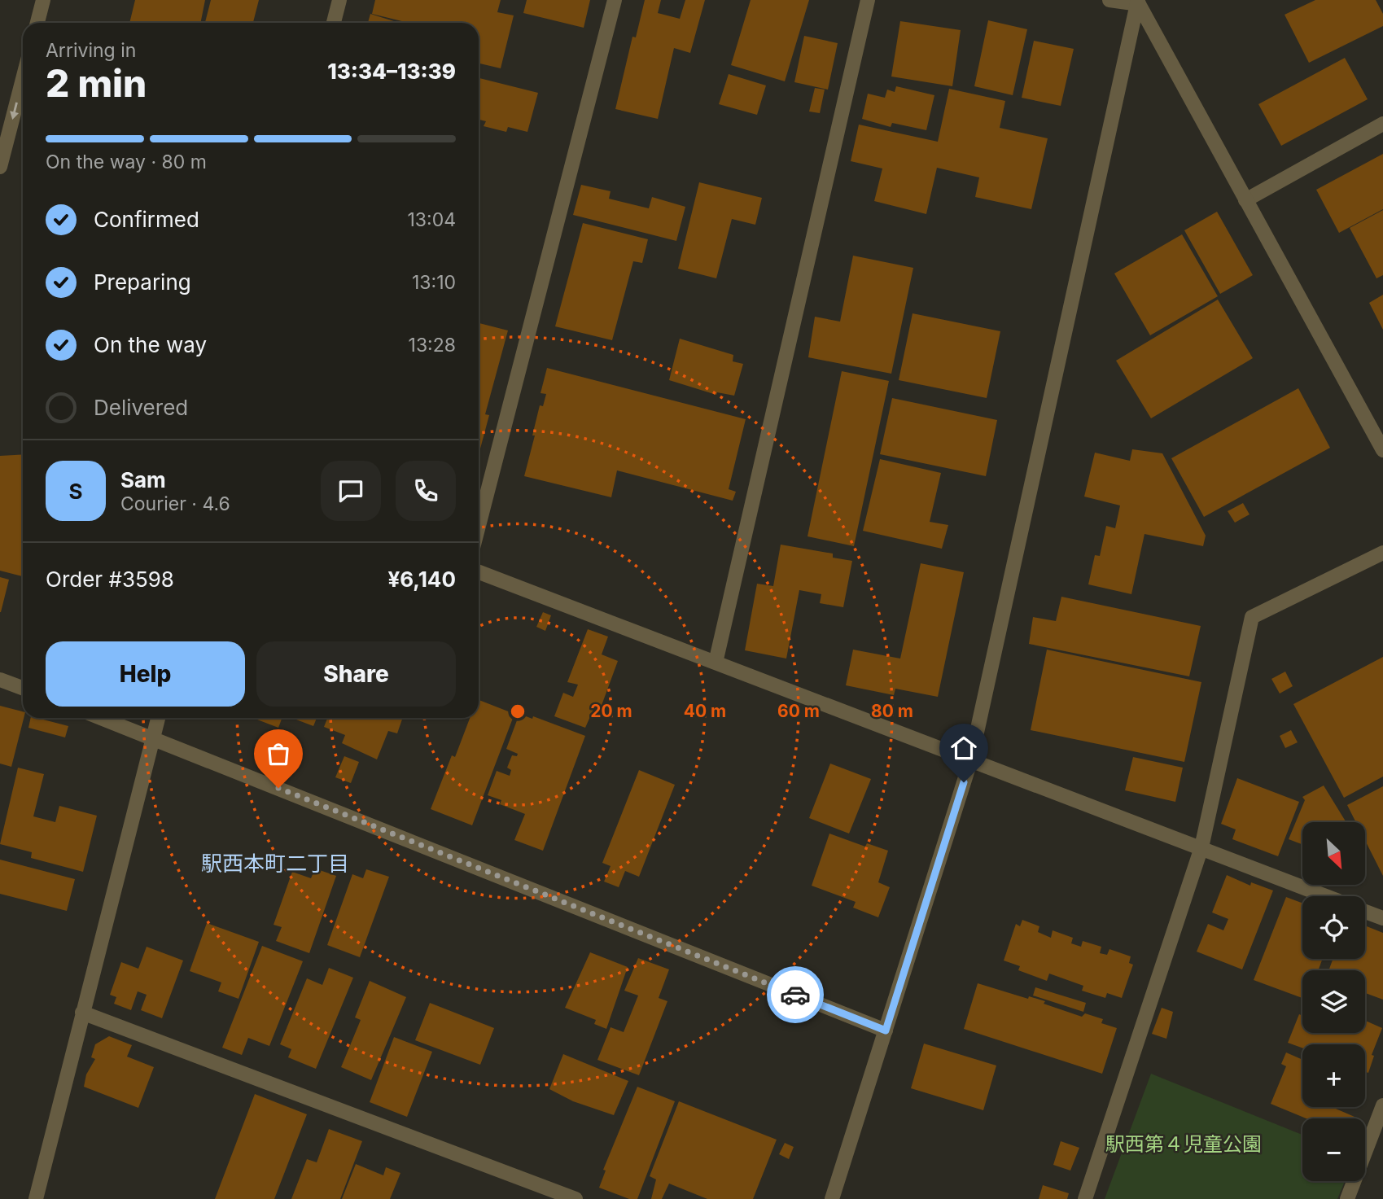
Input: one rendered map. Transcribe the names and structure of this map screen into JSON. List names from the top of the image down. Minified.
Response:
{"districts":["駅西本町二丁目"],"parks":["駅西第４児童公園"],"north":"bottom right","page":{"heading":["2 min","Arriving in","13:34–13:39"],"panel":["Sam","Courier · 4.6","Order #3598","¥6,140"],"bar":"On the way · 80 m","list":[["Confirmed","13:04"],["Preparing","13:10"],["On the way","13:28"],"Delivered"],"round":"S","buttons":["Help","Share"],"map_buttons":["+","−"]},"rings":["20 m","40 m","60 m","80 m"]}
